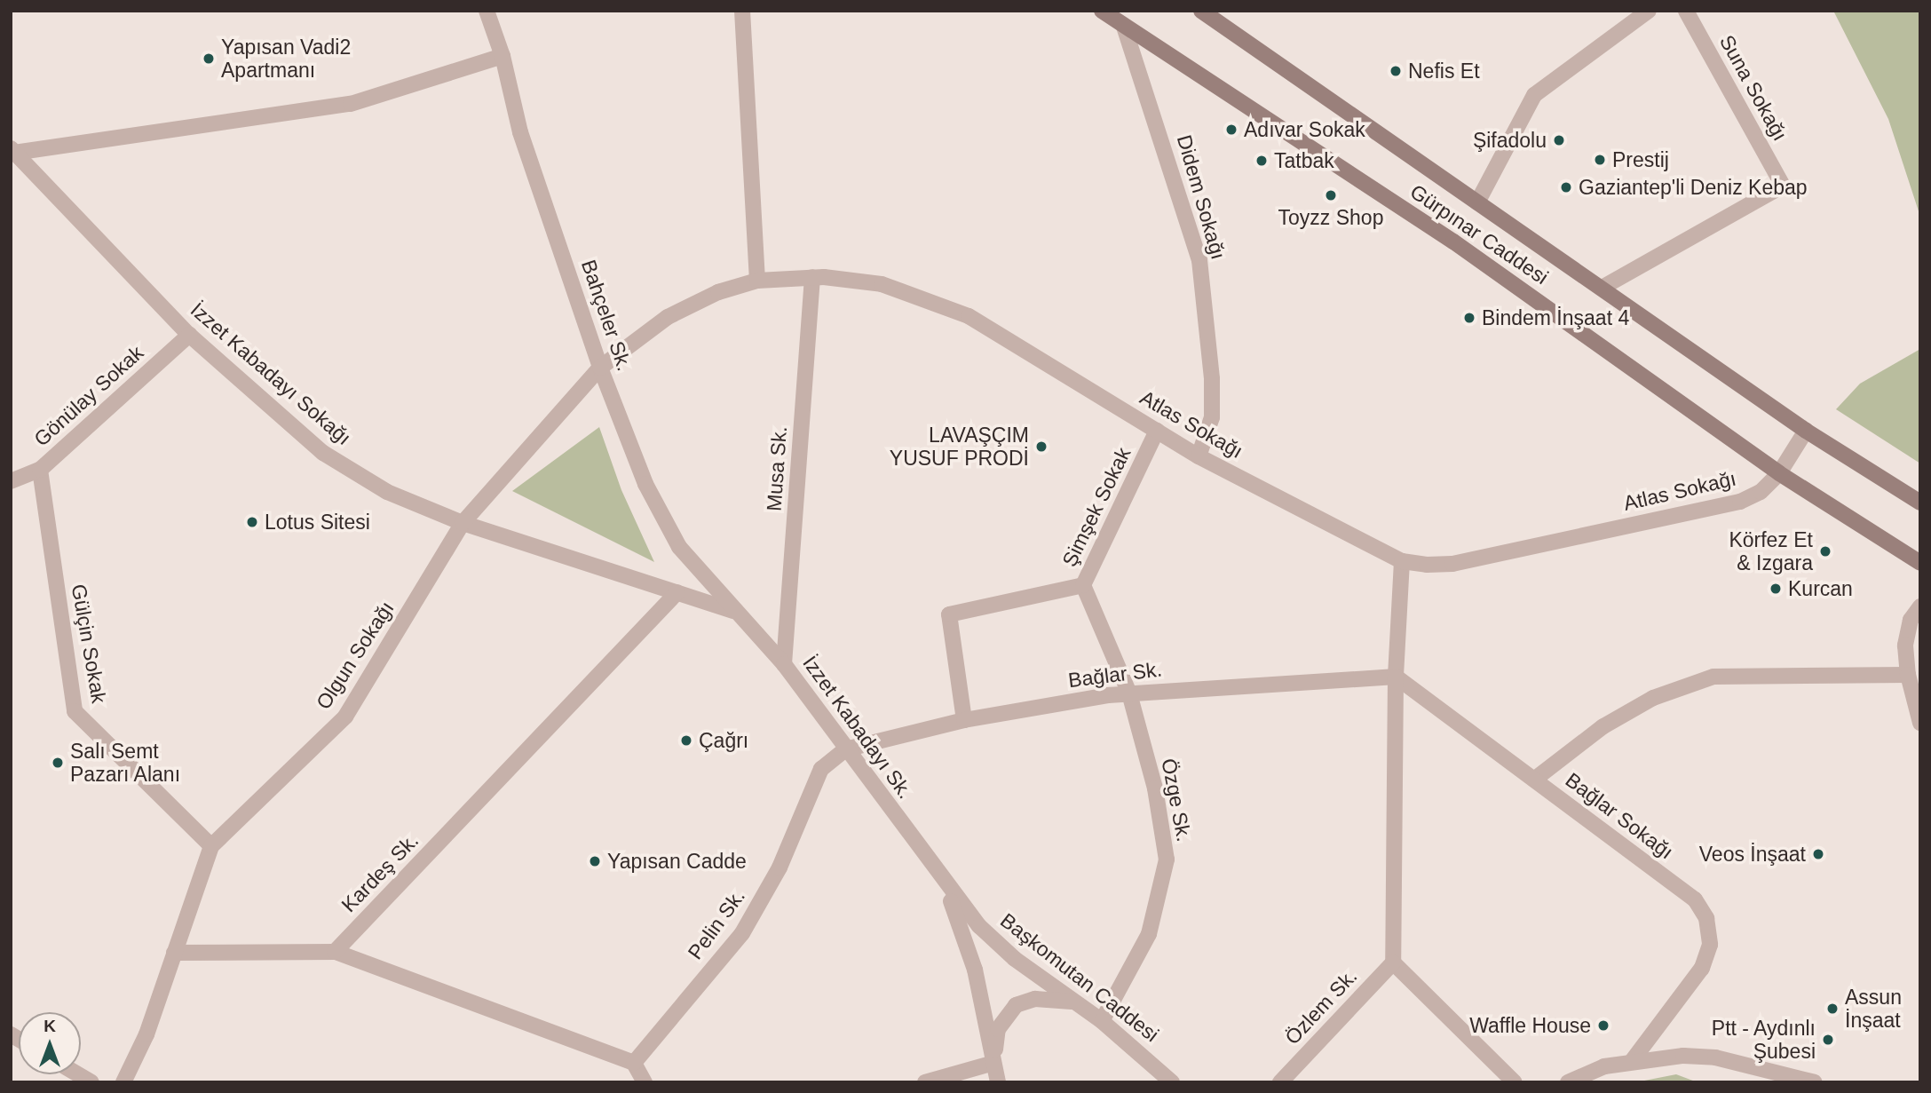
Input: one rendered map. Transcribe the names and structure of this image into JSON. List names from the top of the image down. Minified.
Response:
{"streets":{"main road":["Gürpınar Caddesi"],"street":["Suna Sokağı","Didem Sokağı","Bahçeler Sk.","İzzet Kabadayı Sokağı","Gönülay Sokak","Atlas Sokağı","Musa Sk.","Şimşek Sokak","Gülçin Sokak","Olgun Sokağı","Bağlar Sk.","İzzet Kabadayı Sk.","Özge Sk.","Bağlar Sokağı","Kardeş Sk.","Pelin Sk.","Başkomutan Caddesi","Özlem Sk."]},"crossings":[["Suna Sokağı","Gürpınar Caddesi"],["Didem Sokağı","Gürpınar Caddesi"],["Didem Sokağı","Atlas Sokağı"],["Gürpınar Caddesi","Atlas Sokağı"],["Bahçeler Sk.","İzzet Kabadayı Sokağı"],["Bahçeler Sk.","Atlas Sokağı"],["Bahçeler Sk.","Olgun Sokağı"],["Bahçeler Sk.","İzzet Kabadayı Sk."],["İzzet Kabadayı Sokağı","Gönülay Sokak"],["İzzet Kabadayı Sokağı","Olgun Sokağı"],["İzzet Kabadayı Sokağı","İzzet Kabadayı Sk."],["İzzet Kabadayı Sokağı","Kardeş Sk."],["Gönülay Sokak","Gülçin Sokak"],["Atlas Sokağı","Musa Sk."],["Atlas Sokağı","Şimşek Sokak"],["Atlas Sokağı","Olgun Sokağı"],["Musa Sk.","İzzet Kabadayı Sk."],["Şimşek Sokak","Bağlar Sk."],["Şimşek Sokak","Özge Sk."],["Gülçin Sokak","Olgun Sokağı"],["Bağlar Sk.","İzzet Kabadayı Sk."],["Bağlar Sk.","Özge Sk."],["Bağlar Sk.","Bağlar Sokağı"],["Bağlar Sk.","Pelin Sk."],["İzzet Kabadayı Sk.","Pelin Sk."],["İzzet Kabadayı Sk.","Başkomutan Caddesi"],["Özge Sk.","Başkomutan Caddesi"]],"places":["Yapısan Vadi2 Apartmanı","Nefis Et","Adıvar Sokak","Şifadolu","Prestij","Tatbak","Gaziantep'li Deniz Kebap","Toyzz Shop","Bindem İnşaat 4","LAVAŞÇIM YUSUF PRODİ","Lotus Sitesi","Körfez Et & Izgara","Kurcan","Çağrı","Salı Semt Pazarı Alanı","Veos İnşaat","Yapısan Cadde","Assun İnşaat","Waffle House","Ptt - Aydınlı Şubesi"],"north":"top"}
